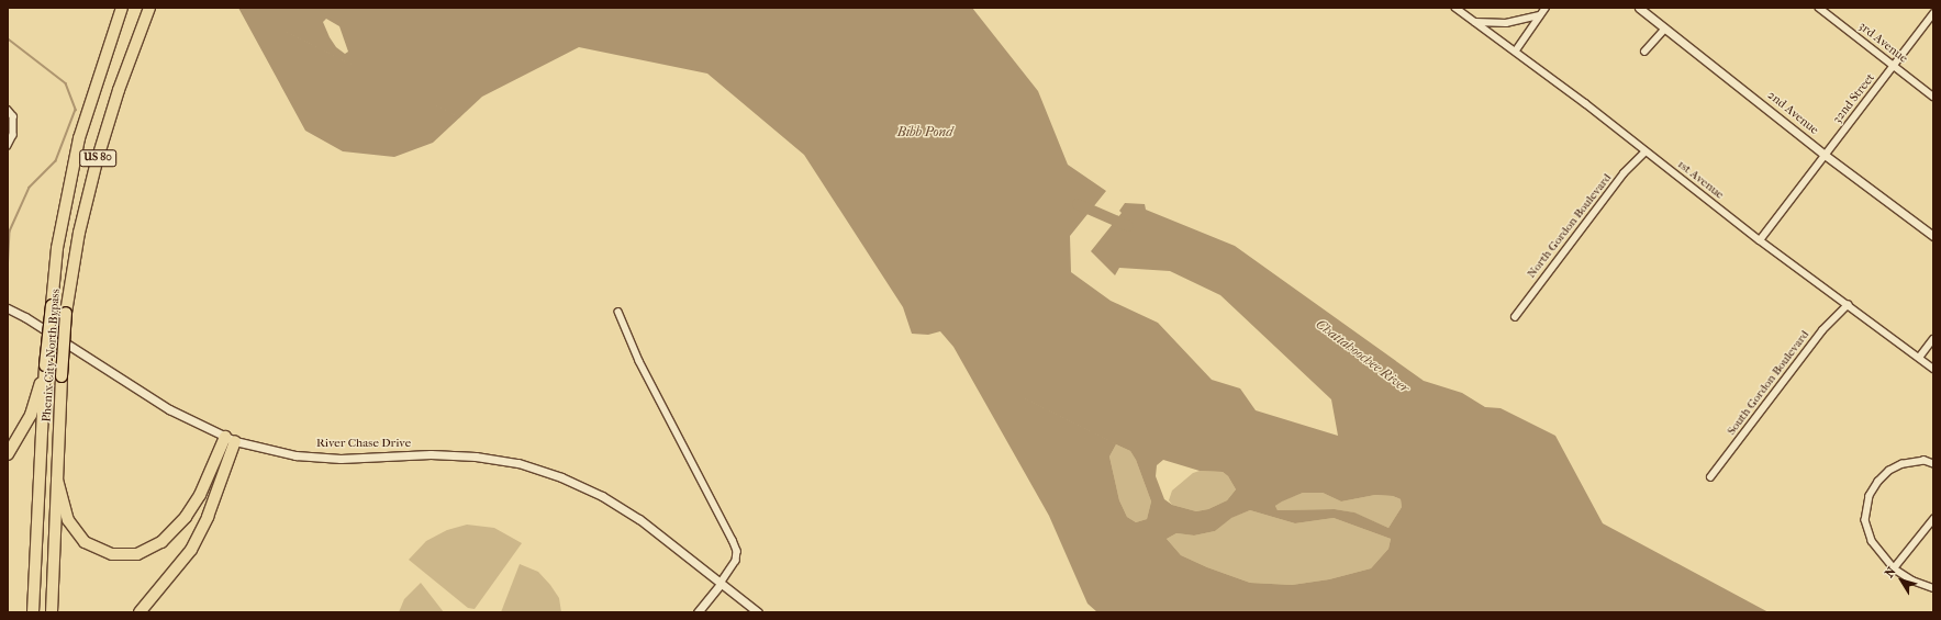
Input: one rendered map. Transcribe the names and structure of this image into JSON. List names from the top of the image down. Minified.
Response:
{"streets":{"highway":["US 80","Phenix City North Bypass"],"street":["3rd Avenue","32nd Street","2nd Avenue","1st Avenue","North Gordon Boulevard","South Gordon Boulevard","River Chase Drive"]},"crossings":[["3rd Avenue","32nd Street"],["32nd Street","2nd Avenue"],["32nd Street","1st Avenue"],["1st Avenue","North Gordon Boulevard"],["1st Avenue","South Gordon Boulevard"]],"water":["Bibb Pond","Chattahoochee River"],"north":"top left"}
